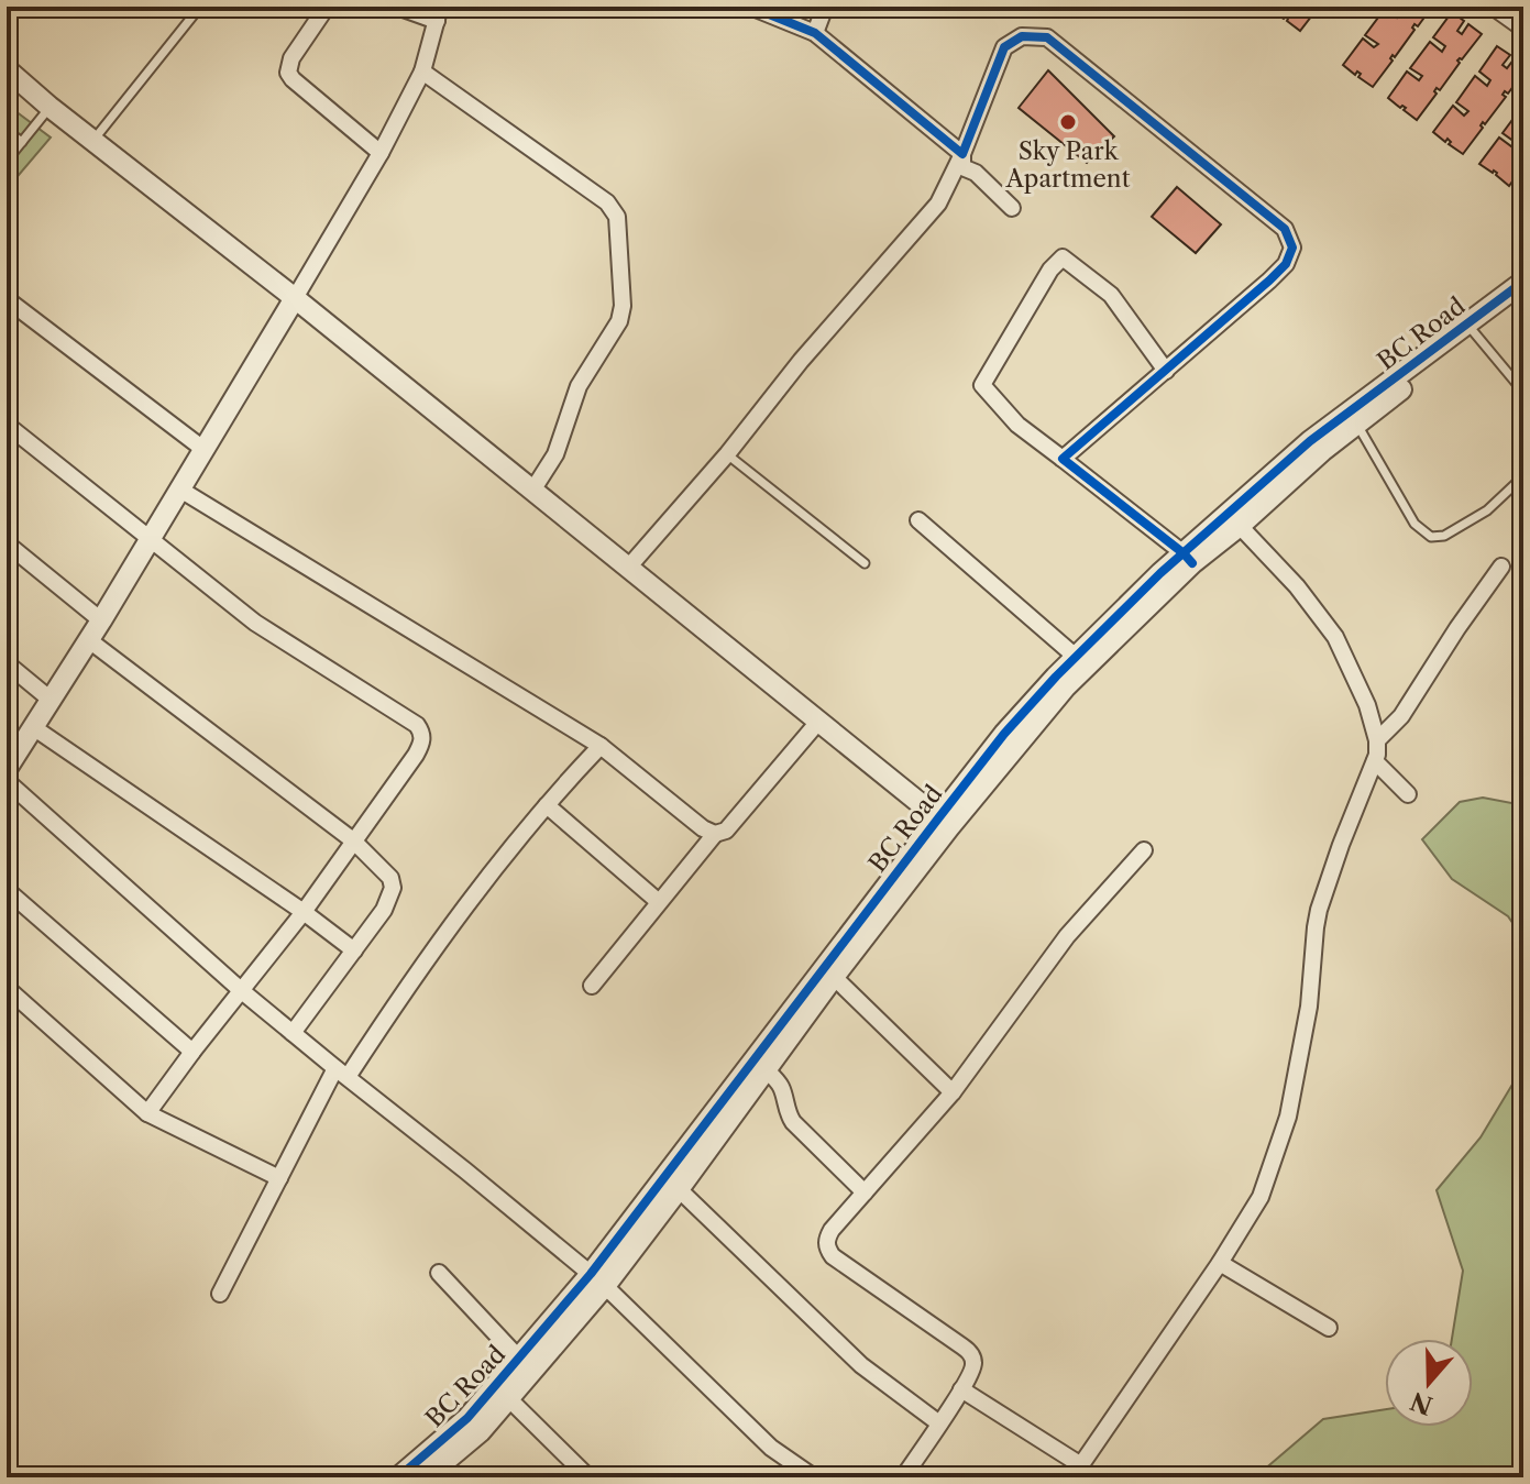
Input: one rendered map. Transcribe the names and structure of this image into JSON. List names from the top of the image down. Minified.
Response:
{"streets":{"street":["BC Road"]},"places":["Sky Park Apartment"],"north":"bottom"}
